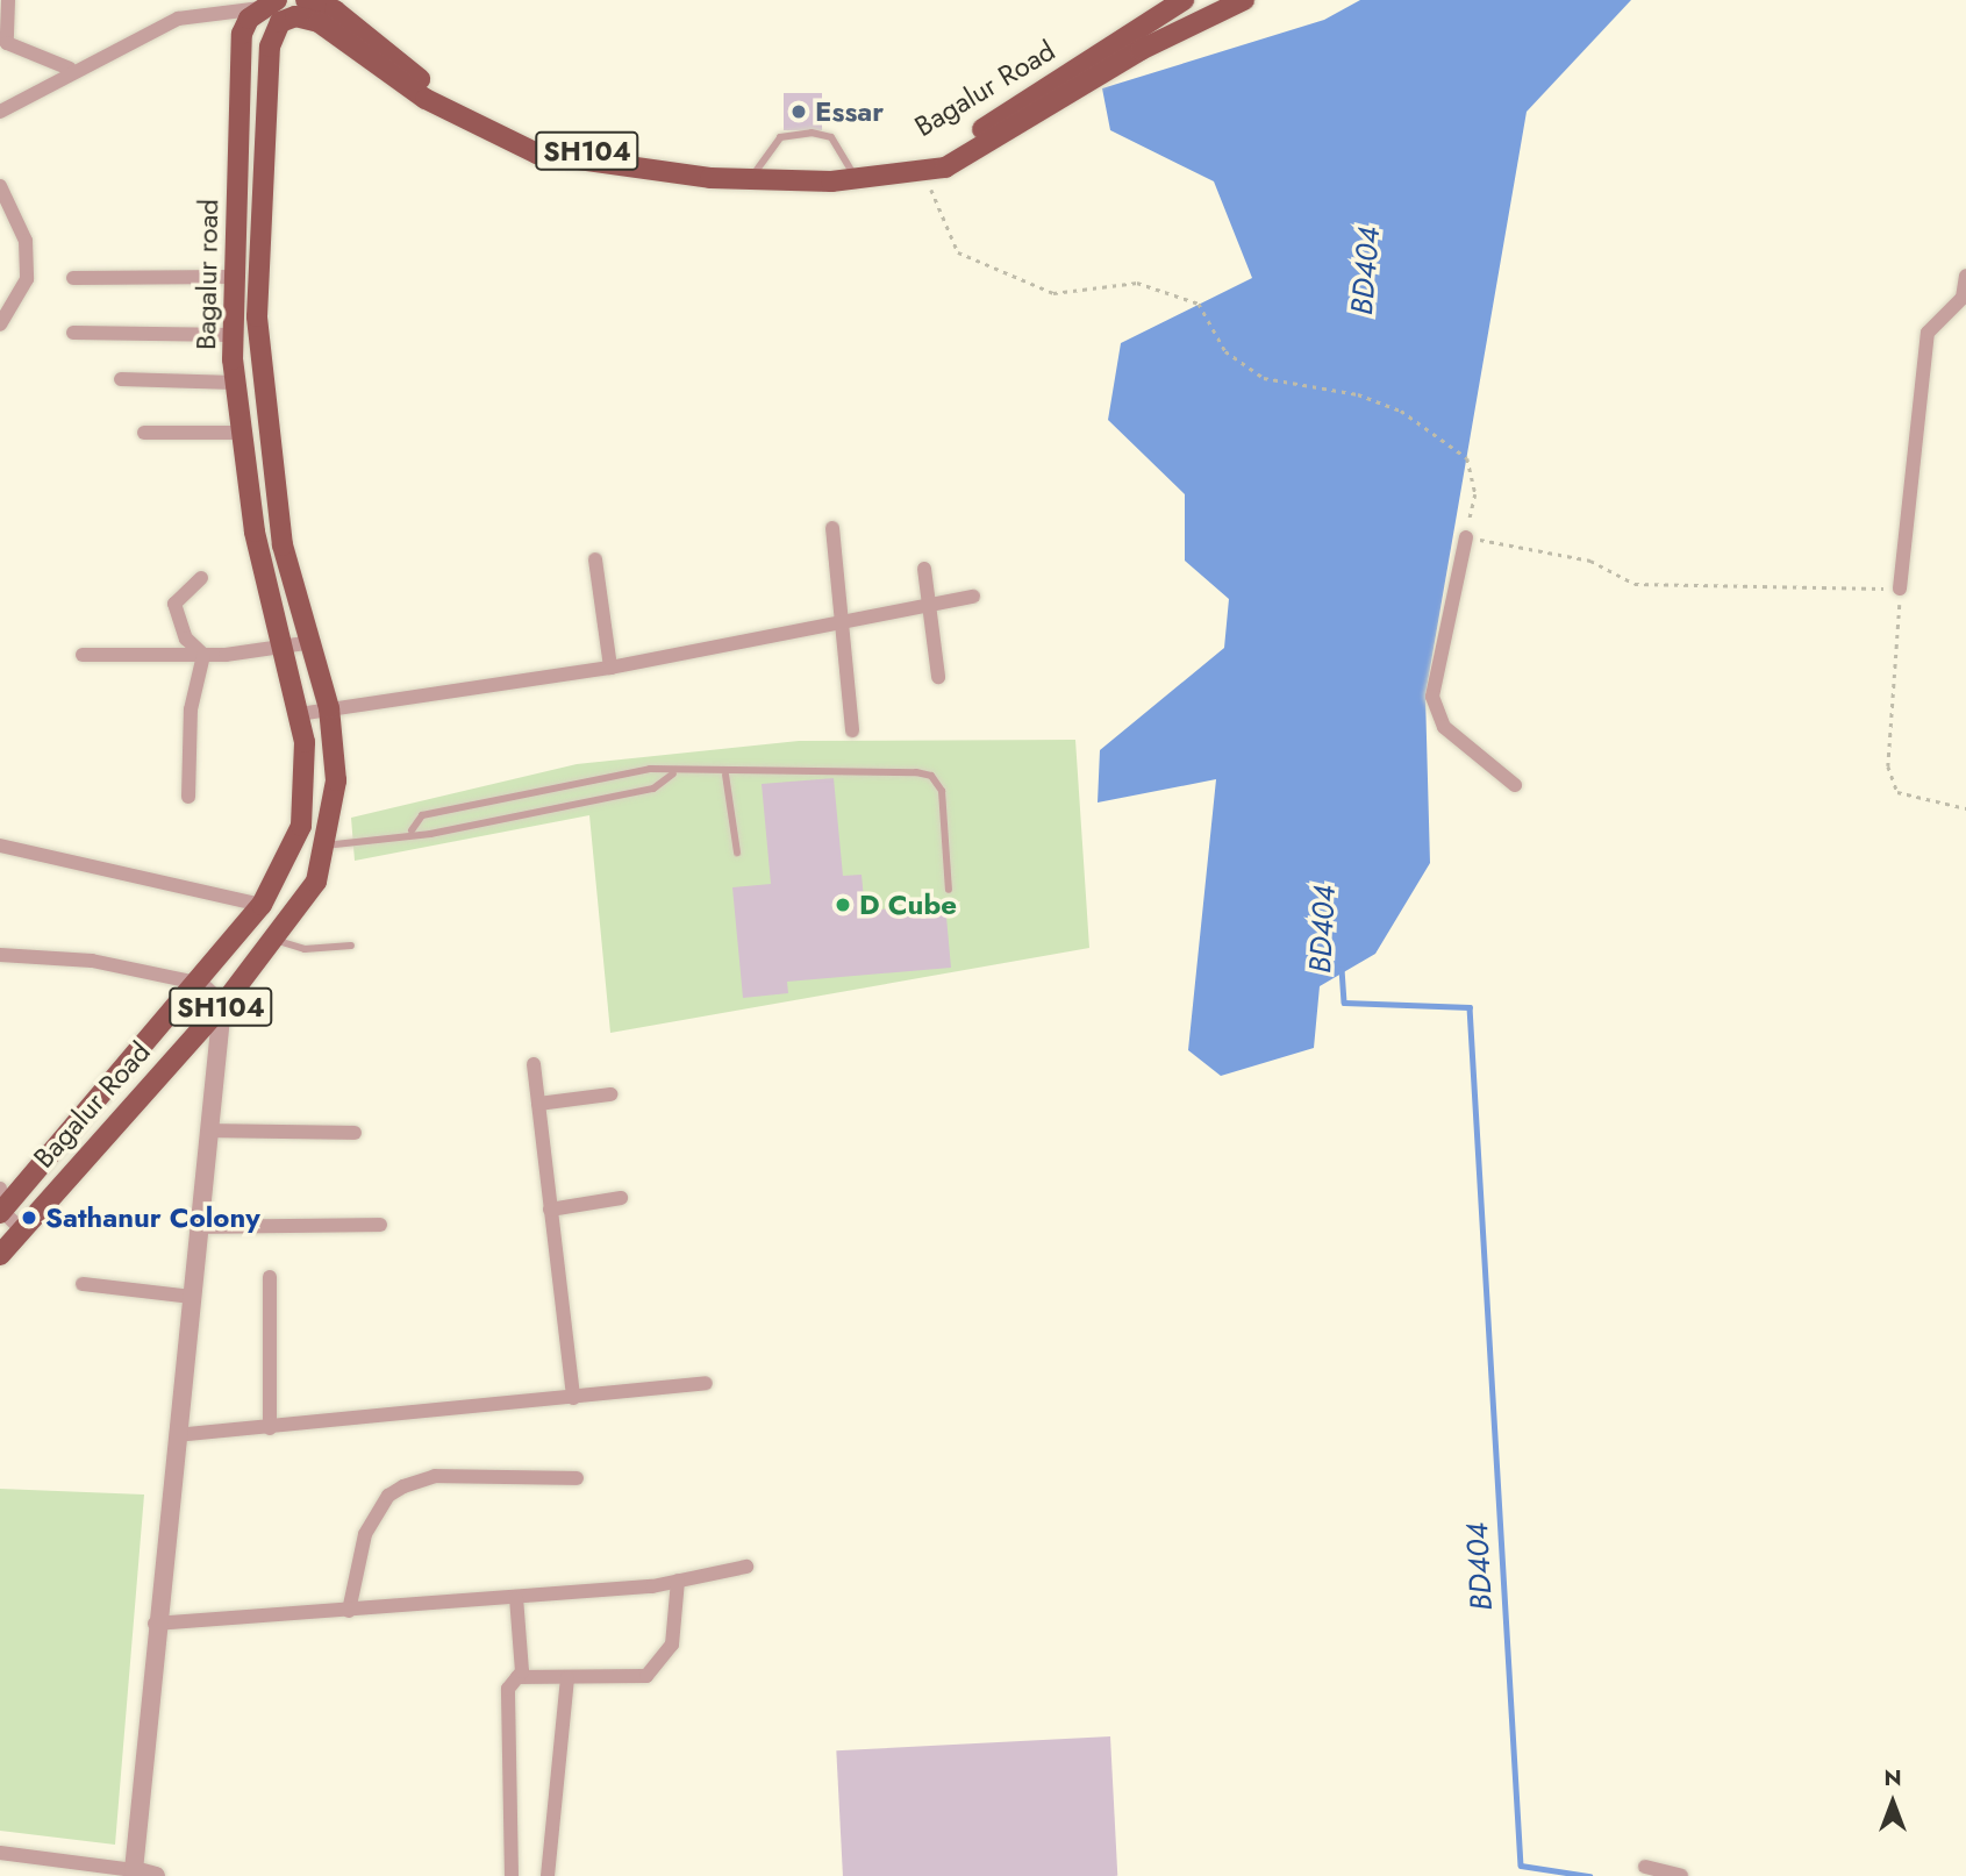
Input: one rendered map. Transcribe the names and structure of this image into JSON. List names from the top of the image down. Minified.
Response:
{"streets":{"main road":["Bagalur Road","SH104","Bagalur road"]},"crossings":[["Bagalur Road","Bagalur road"]],"water":["BD404"],"places":["Essar","D Cube","Sathanur Colony"],"north":"top"}
